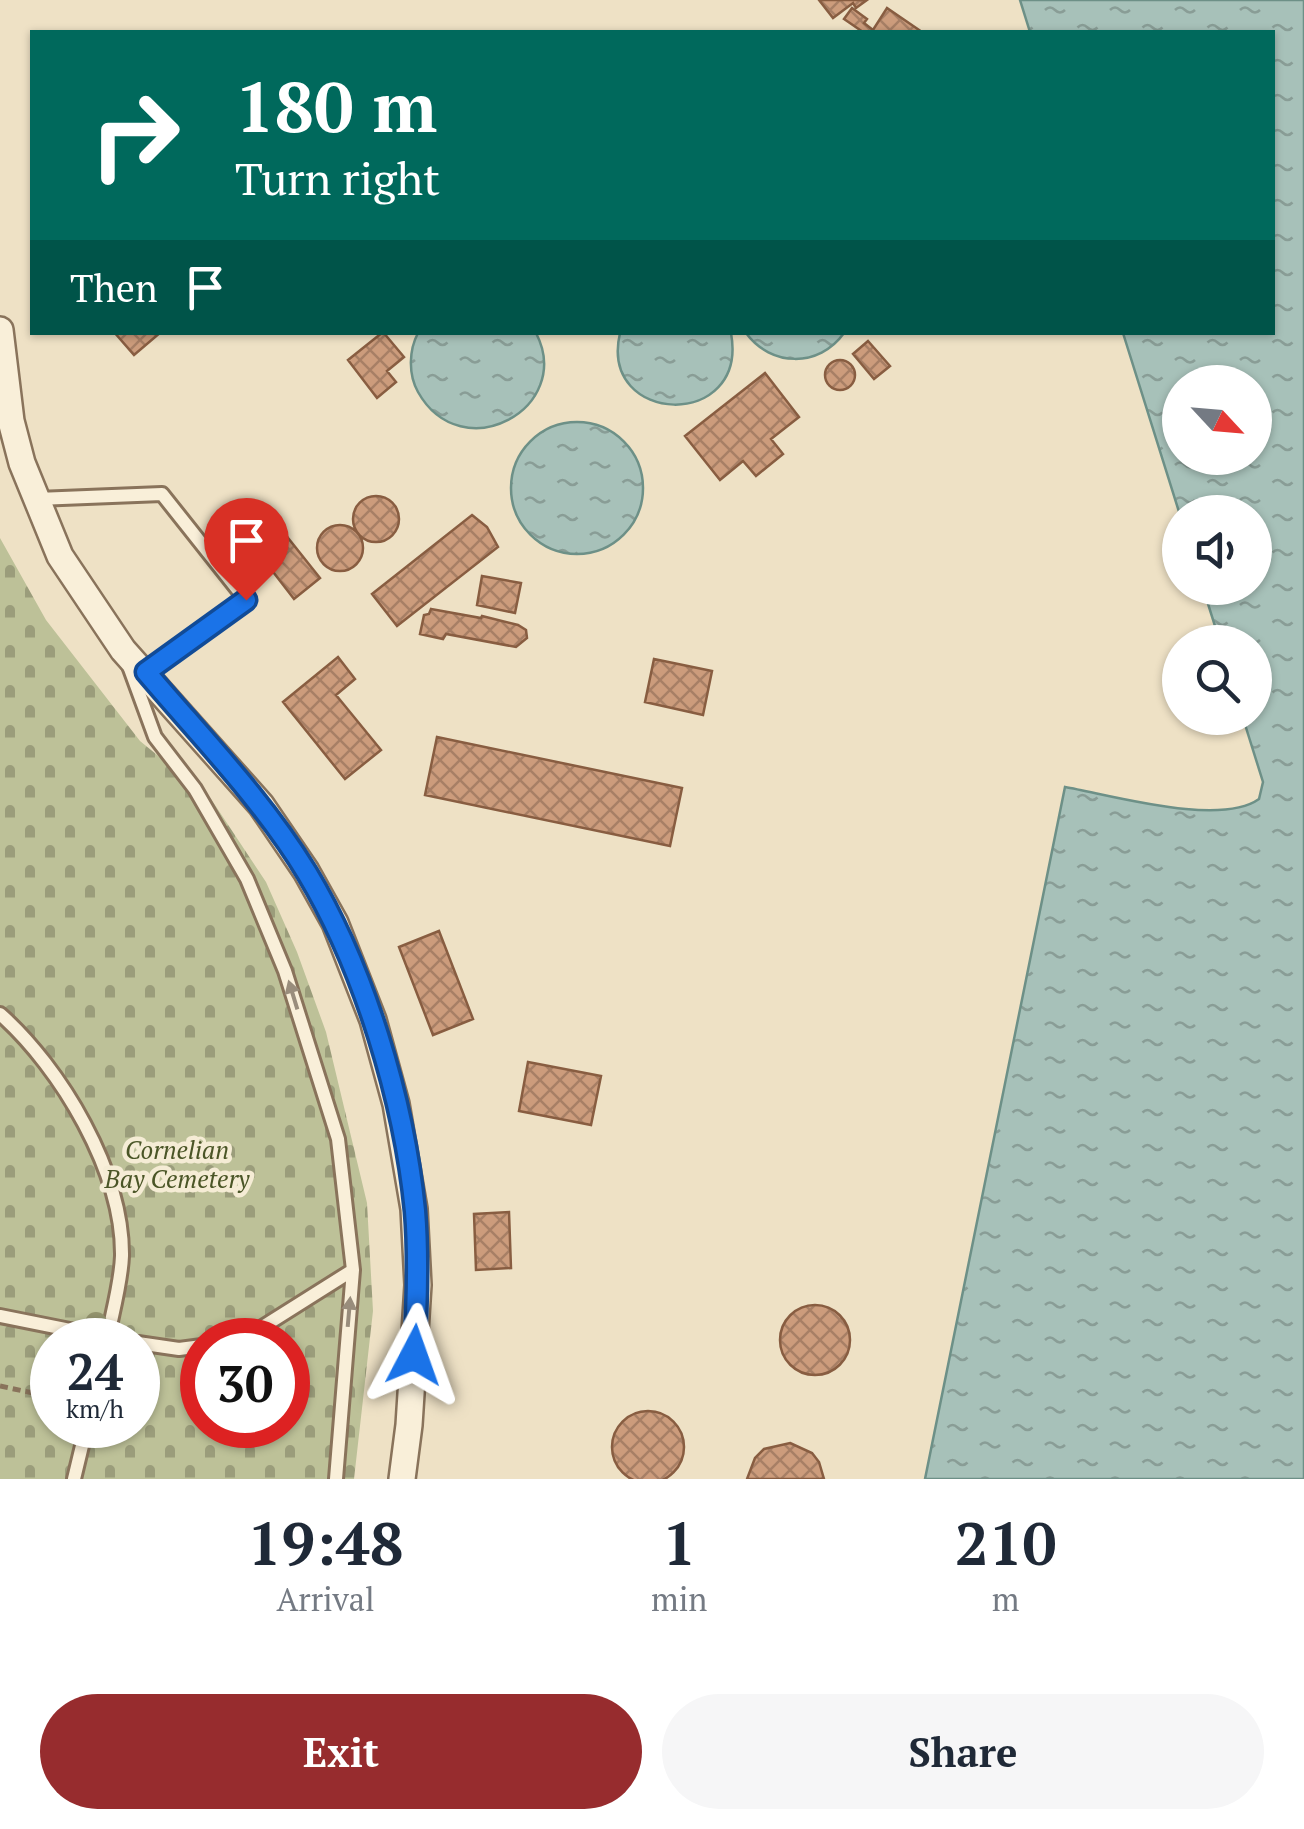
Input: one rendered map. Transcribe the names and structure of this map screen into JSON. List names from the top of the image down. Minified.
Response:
{"parks":["Cornelian Bay Cemetery"],"north":"bottom right","page":{"turn":["180 m","Turn right"],"then":"Then","speed":"24 km/h","limit":"30","eta":["19:48","Arrival","1","min","210","m"],"buttons":["Exit","Share"]}}
